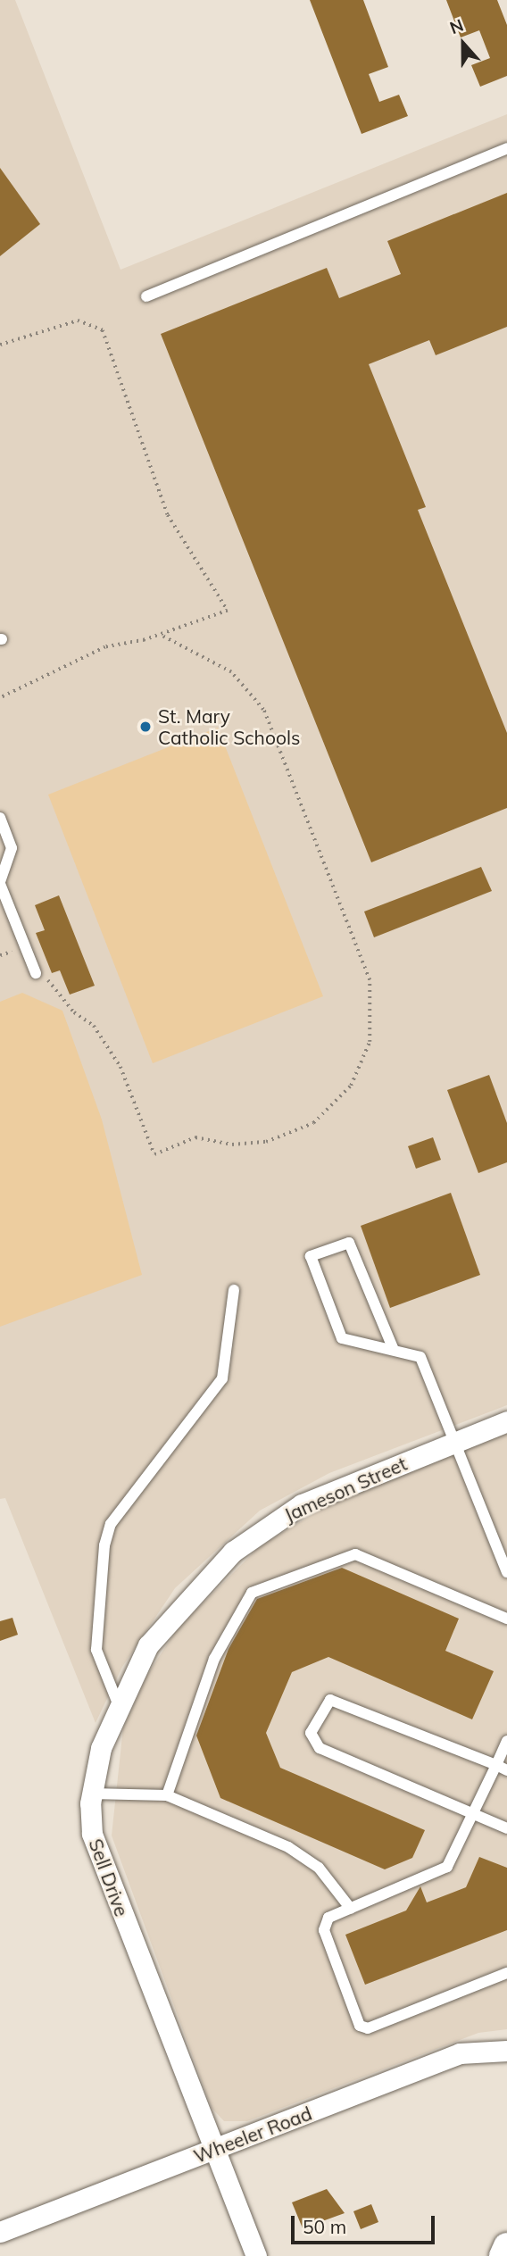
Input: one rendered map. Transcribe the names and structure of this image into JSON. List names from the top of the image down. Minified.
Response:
{"streets":{"street":["Jameson Street","Sell Drive","Wheeler Road"]},"crossings":[["Jameson Street","Sell Drive"],["Sell Drive","Wheeler Road"]],"places":["St. Mary Catholic Schools"],"scale_bar":"50 m","north":"top"}
